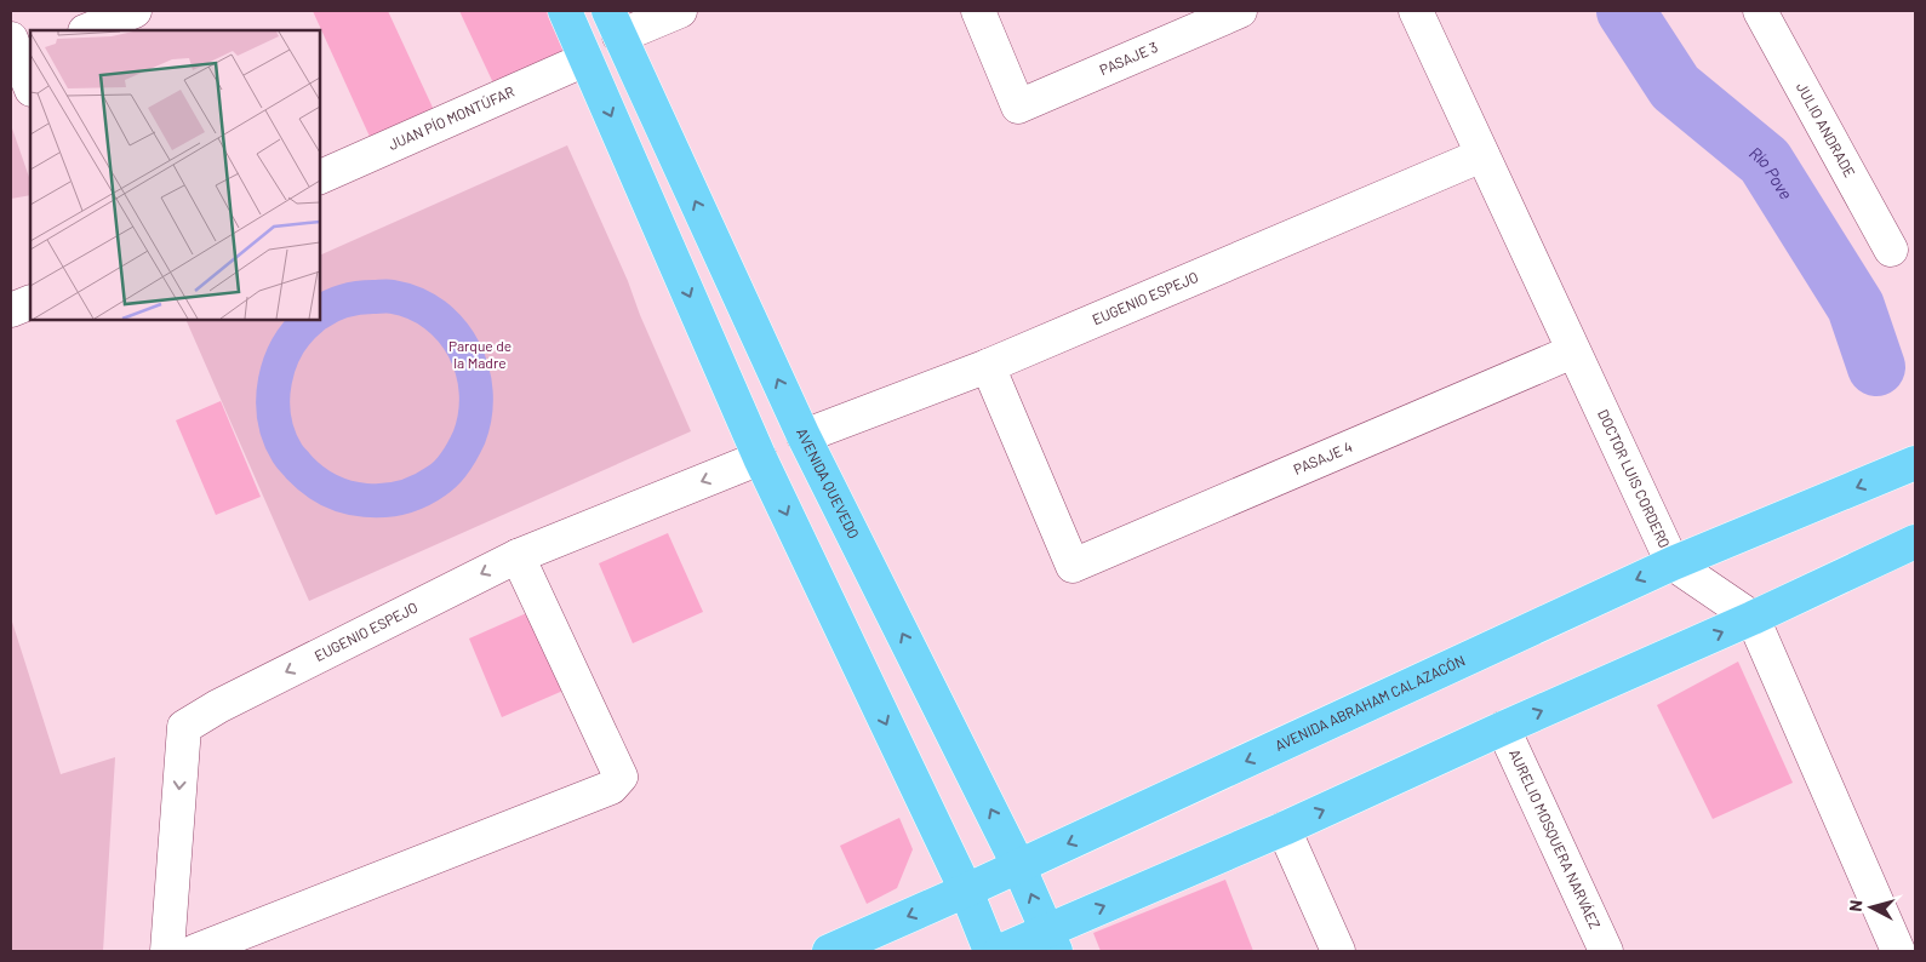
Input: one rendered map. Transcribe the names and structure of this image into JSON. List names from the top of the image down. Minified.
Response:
{"streets":{"main road":["AVENIDA QUEVEDO","AVENIDA ABRAHAM CALAZACÓN"],"street":["PASAJE 3","JUAN PÍO MONTÚFAR","JULIO ANDRADE","EUGENIO ESPEJO","PASAJE 4","DOCTOR LUIS CORDERO","AURELIO MOSQUERA NARVÁEZ"]},"crossings":[["EUGENIO ESPEJO","PASAJE 4"],["EUGENIO ESPEJO","DOCTOR LUIS CORDERO"],["EUGENIO ESPEJO","AVENIDA QUEVEDO"],["PASAJE 4","DOCTOR LUIS CORDERO"],["DOCTOR LUIS CORDERO","AVENIDA ABRAHAM CALAZACÓN"],["AVENIDA QUEVEDO","AVENIDA ABRAHAM CALAZACÓN"]],"one_way":["EUGENIO ESPEJO"],"water":["Río Pove"],"parks":["Parque de la Madre"],"north":"left"}
